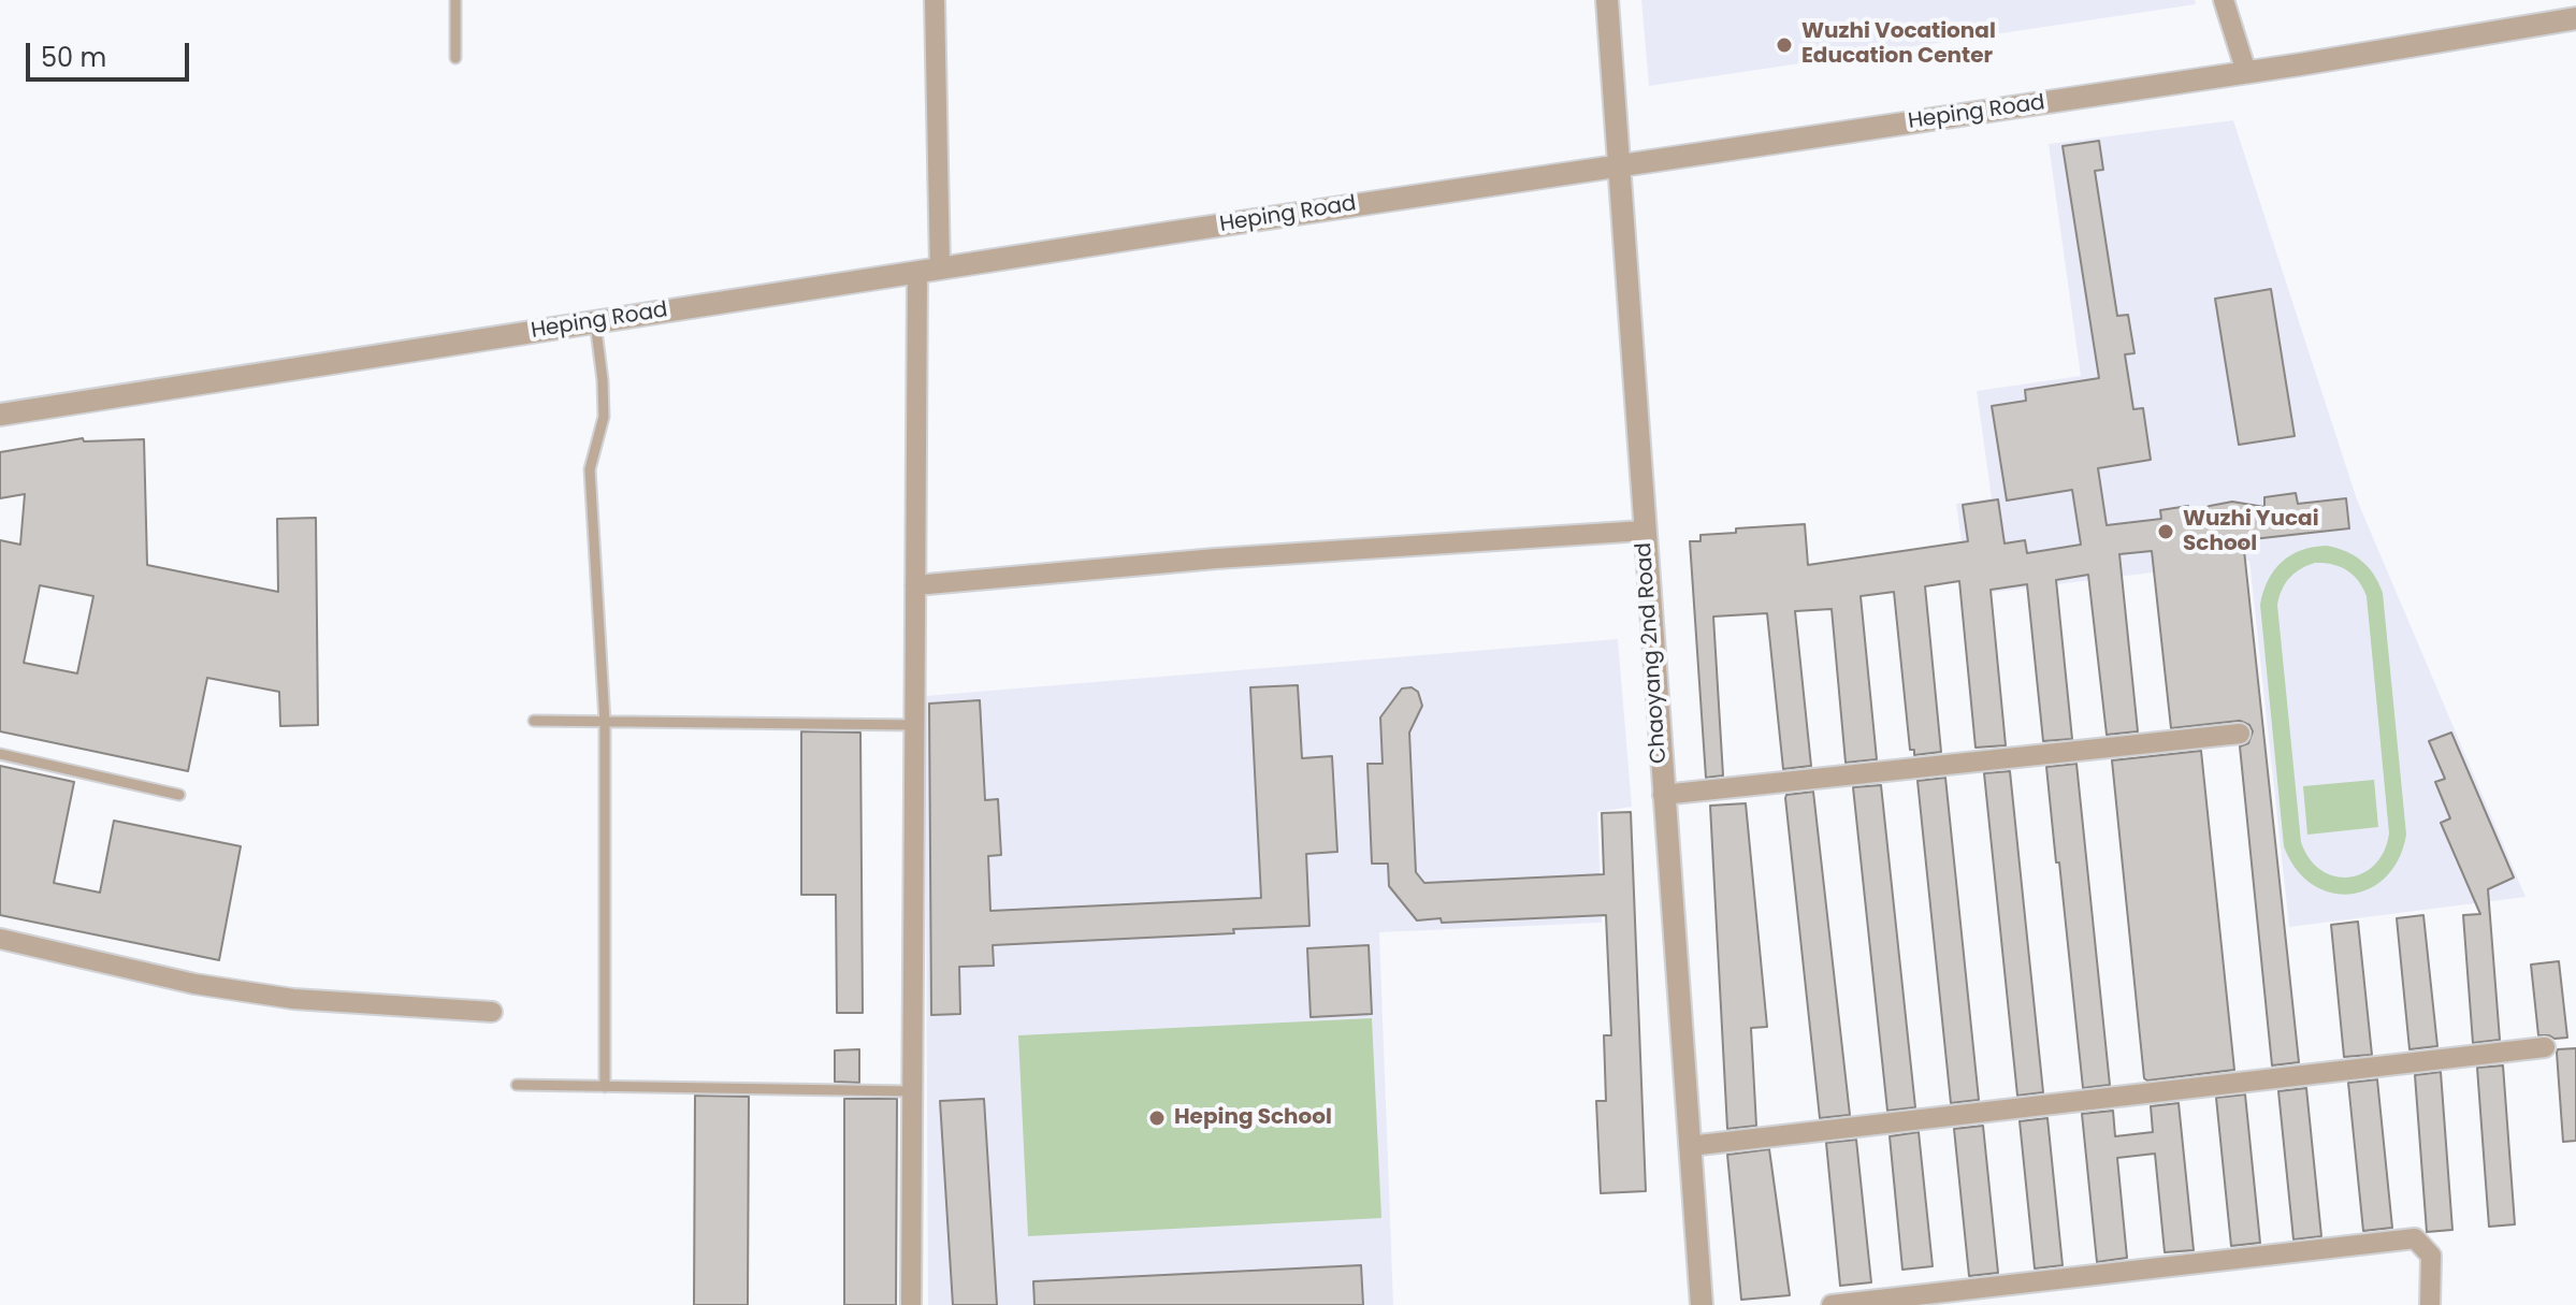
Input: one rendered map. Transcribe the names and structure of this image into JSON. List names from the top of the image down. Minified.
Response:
{"streets":{"street":["Heping Road","Chaoyang 2nd Road"]},"crossings":[["Heping Road","Chaoyang 2nd Road"]],"places":["Wuzhi Vocational Education Center","Wuzhi Yucai School","Heping School"],"scale_bar":"50 m"}
